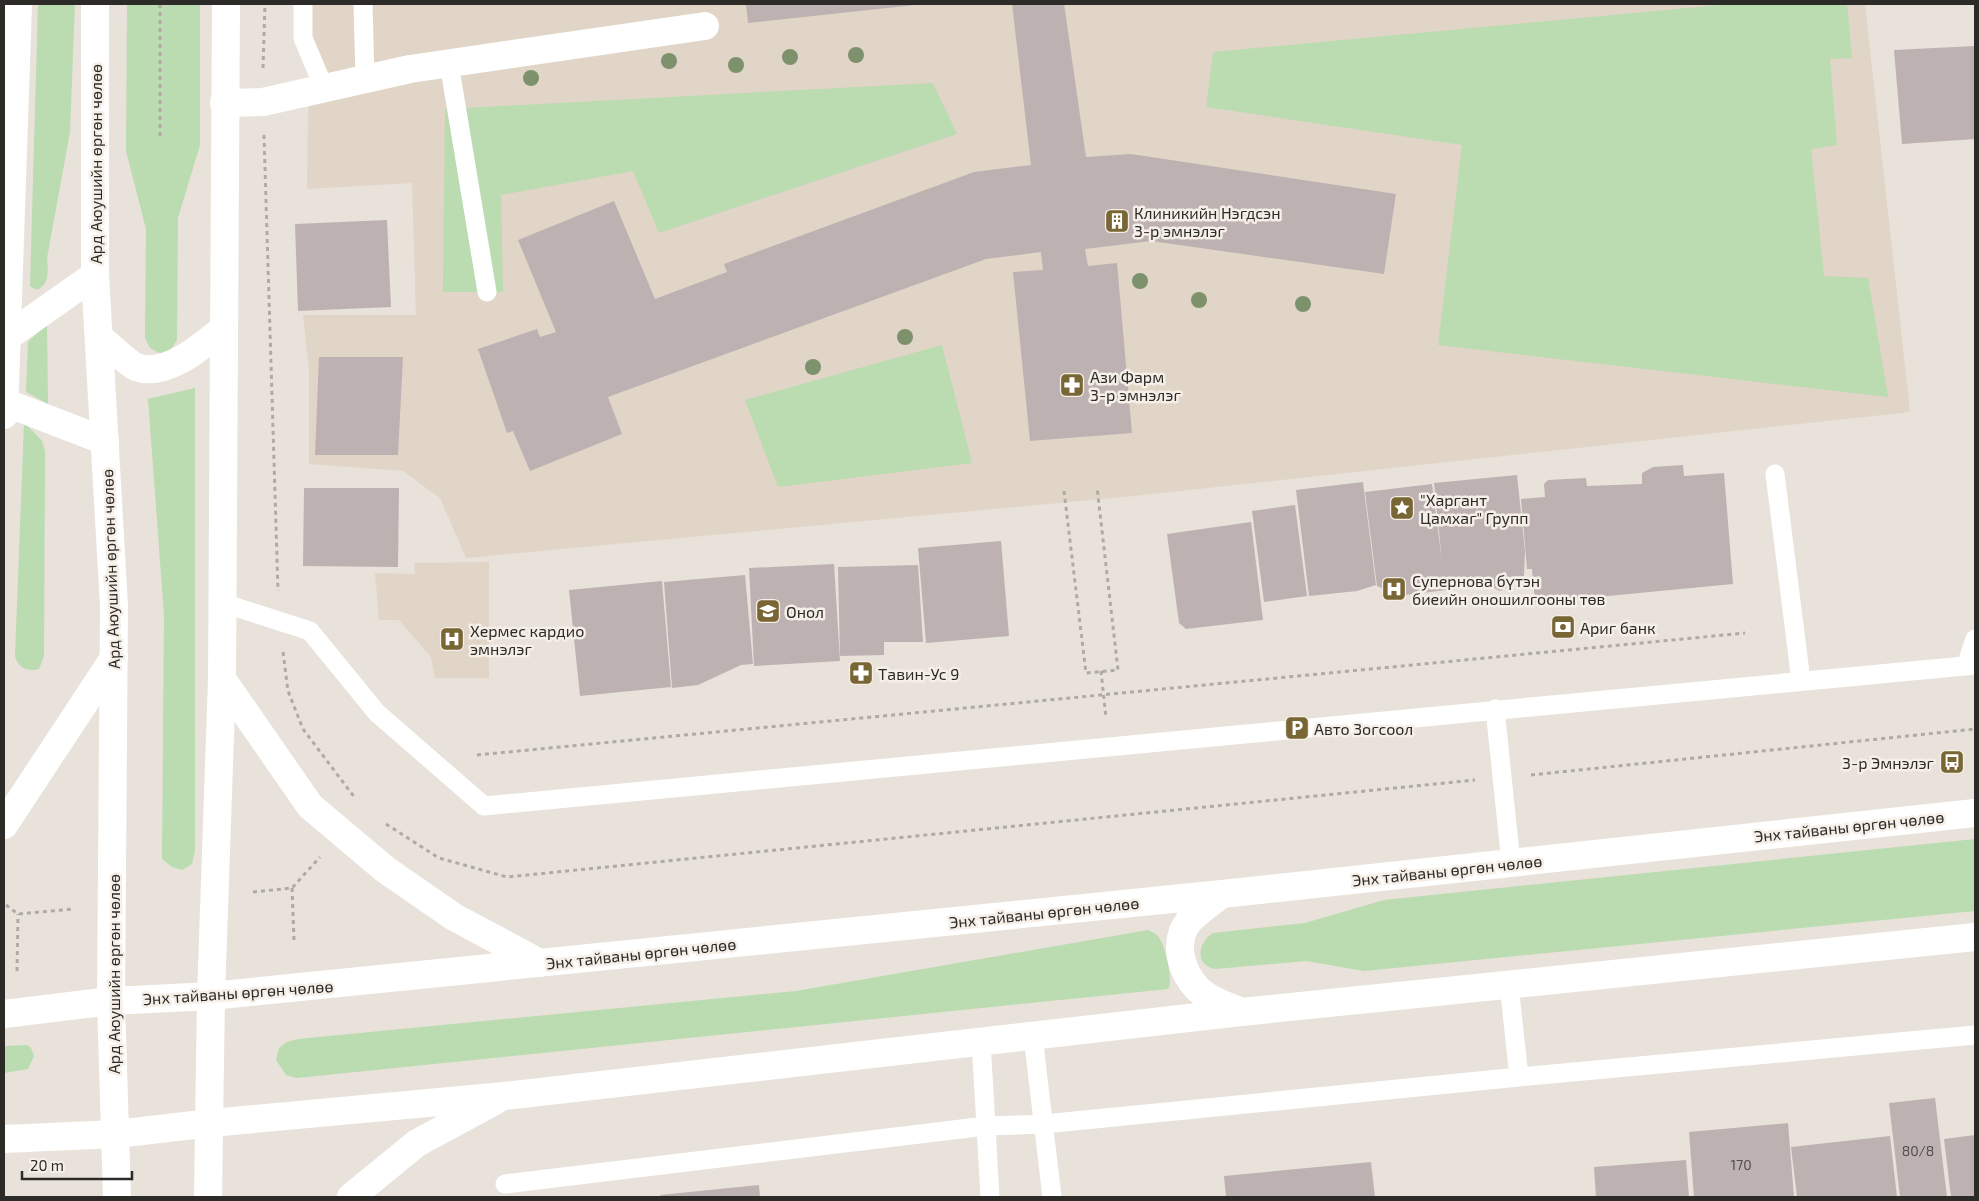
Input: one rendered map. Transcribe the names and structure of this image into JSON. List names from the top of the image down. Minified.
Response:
{"streets":{"main road":["Ард Аюушийн өргөн чөлөө","Энх тайваны өргөн чөлөө"]},"crossings":[["Ард Аюушийн өргөн чөлөө","Энх тайваны өргөн чөлөө"]],"places":{"building":["Клиникийн Нэгдсэн 3-р эмнэлэг"],"pharmacy":["Ази Фарм 3-р эмнэлэг","Тавин-Ус 9"],"place":["\"Харгант Цамхаг\" Групп"],"hospital":["Супернова бүтэн биеийн оношилгооны төв","Хермес кардио эмнэлэг"],"school or university":["Онол"],"bank":["Ариг банк"],"parking":["Авто 3огсоол"],"bus stop":["3-р Эмнэлэг"]},"house_numbers":["80/8","170"],"scale_bar":"20 m"}
